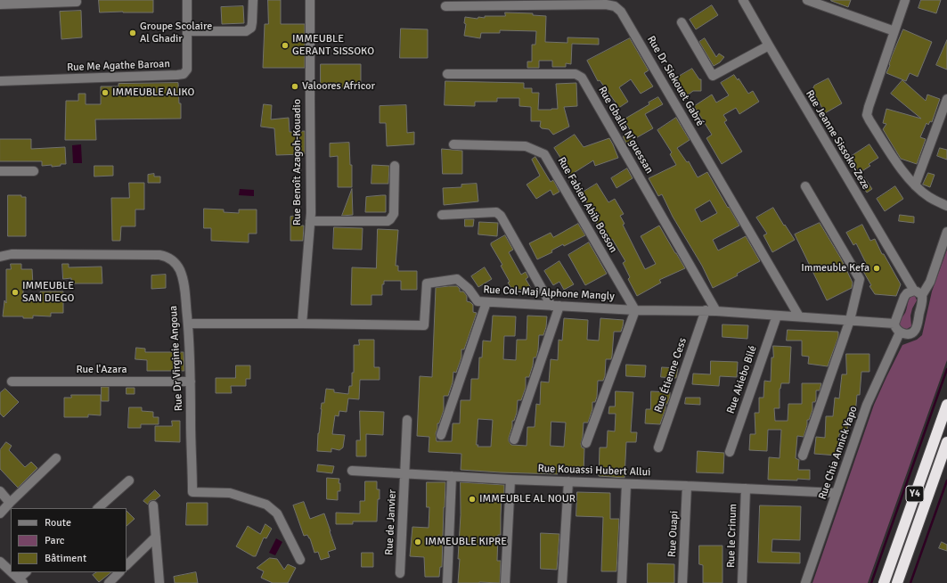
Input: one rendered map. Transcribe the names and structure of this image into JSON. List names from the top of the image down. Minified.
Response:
{"streets":{"highway":["Y4"],"street":["Rue Me Agathe Baroan","Rue Dr Siekouet Gabré","Rue Gballa N'guessan","Rue Jeanne Sissoko-Zeze","Rue Benoît Azagoh-Kouadio","Rue Fabien Abib Bosson","Rue Col-Maj Alphone Mangly","Rue Dr Virginie Angoua","Rue l'Azara","Rue Étienne Cess","Rue Akiebo Bilé","Rue Chia Annick Yapo","Rue Kouassi Hubert Allui","Rue de Janvier","Rue Ouapi","Rue le Crinum"]},"crossings":[["Rue Dr Siekouet Gabré","Rue Col-Maj Alphone Mangly"],["Rue Gballa N'guessan","Rue Col-Maj Alphone Mangly"],["Rue Benoît Azagoh-Kouadio","Rue Col-Maj Alphone Mangly"],["Rue Fabien Abib Bosson","Rue Col-Maj Alphone Mangly"],["Rue Col-Maj Alphone Mangly","Rue Dr Virginie Angoua"],["Rue Col-Maj Alphone Mangly","Rue Étienne Cess"],["Rue Col-Maj Alphone Mangly","Rue Akiebo Bilé"],["Rue Dr Virginie Angoua","Rue l'Azara"],["Rue Chia Annick Yapo","Rue Kouassi Hubert Allui"],["Rue Kouassi Hubert Allui","Rue de Janvier"],["Rue Kouassi Hubert Allui","Rue Ouapi"],["Rue Kouassi Hubert Allui","Rue le Crinum"]],"places":["Groupe Scolaire Al Ghadir","IMMEUBLE GERANT SISSOKO","Valoores Africor","IMMEUBLE ALIKO","Immeuble Kefa","IMMEUBLE SAN DIEGO","IMMEUBLE AL NOUR","IMMEUBLE KIPRE"],"legend":["Route","Parc","Bâtiment"]}
